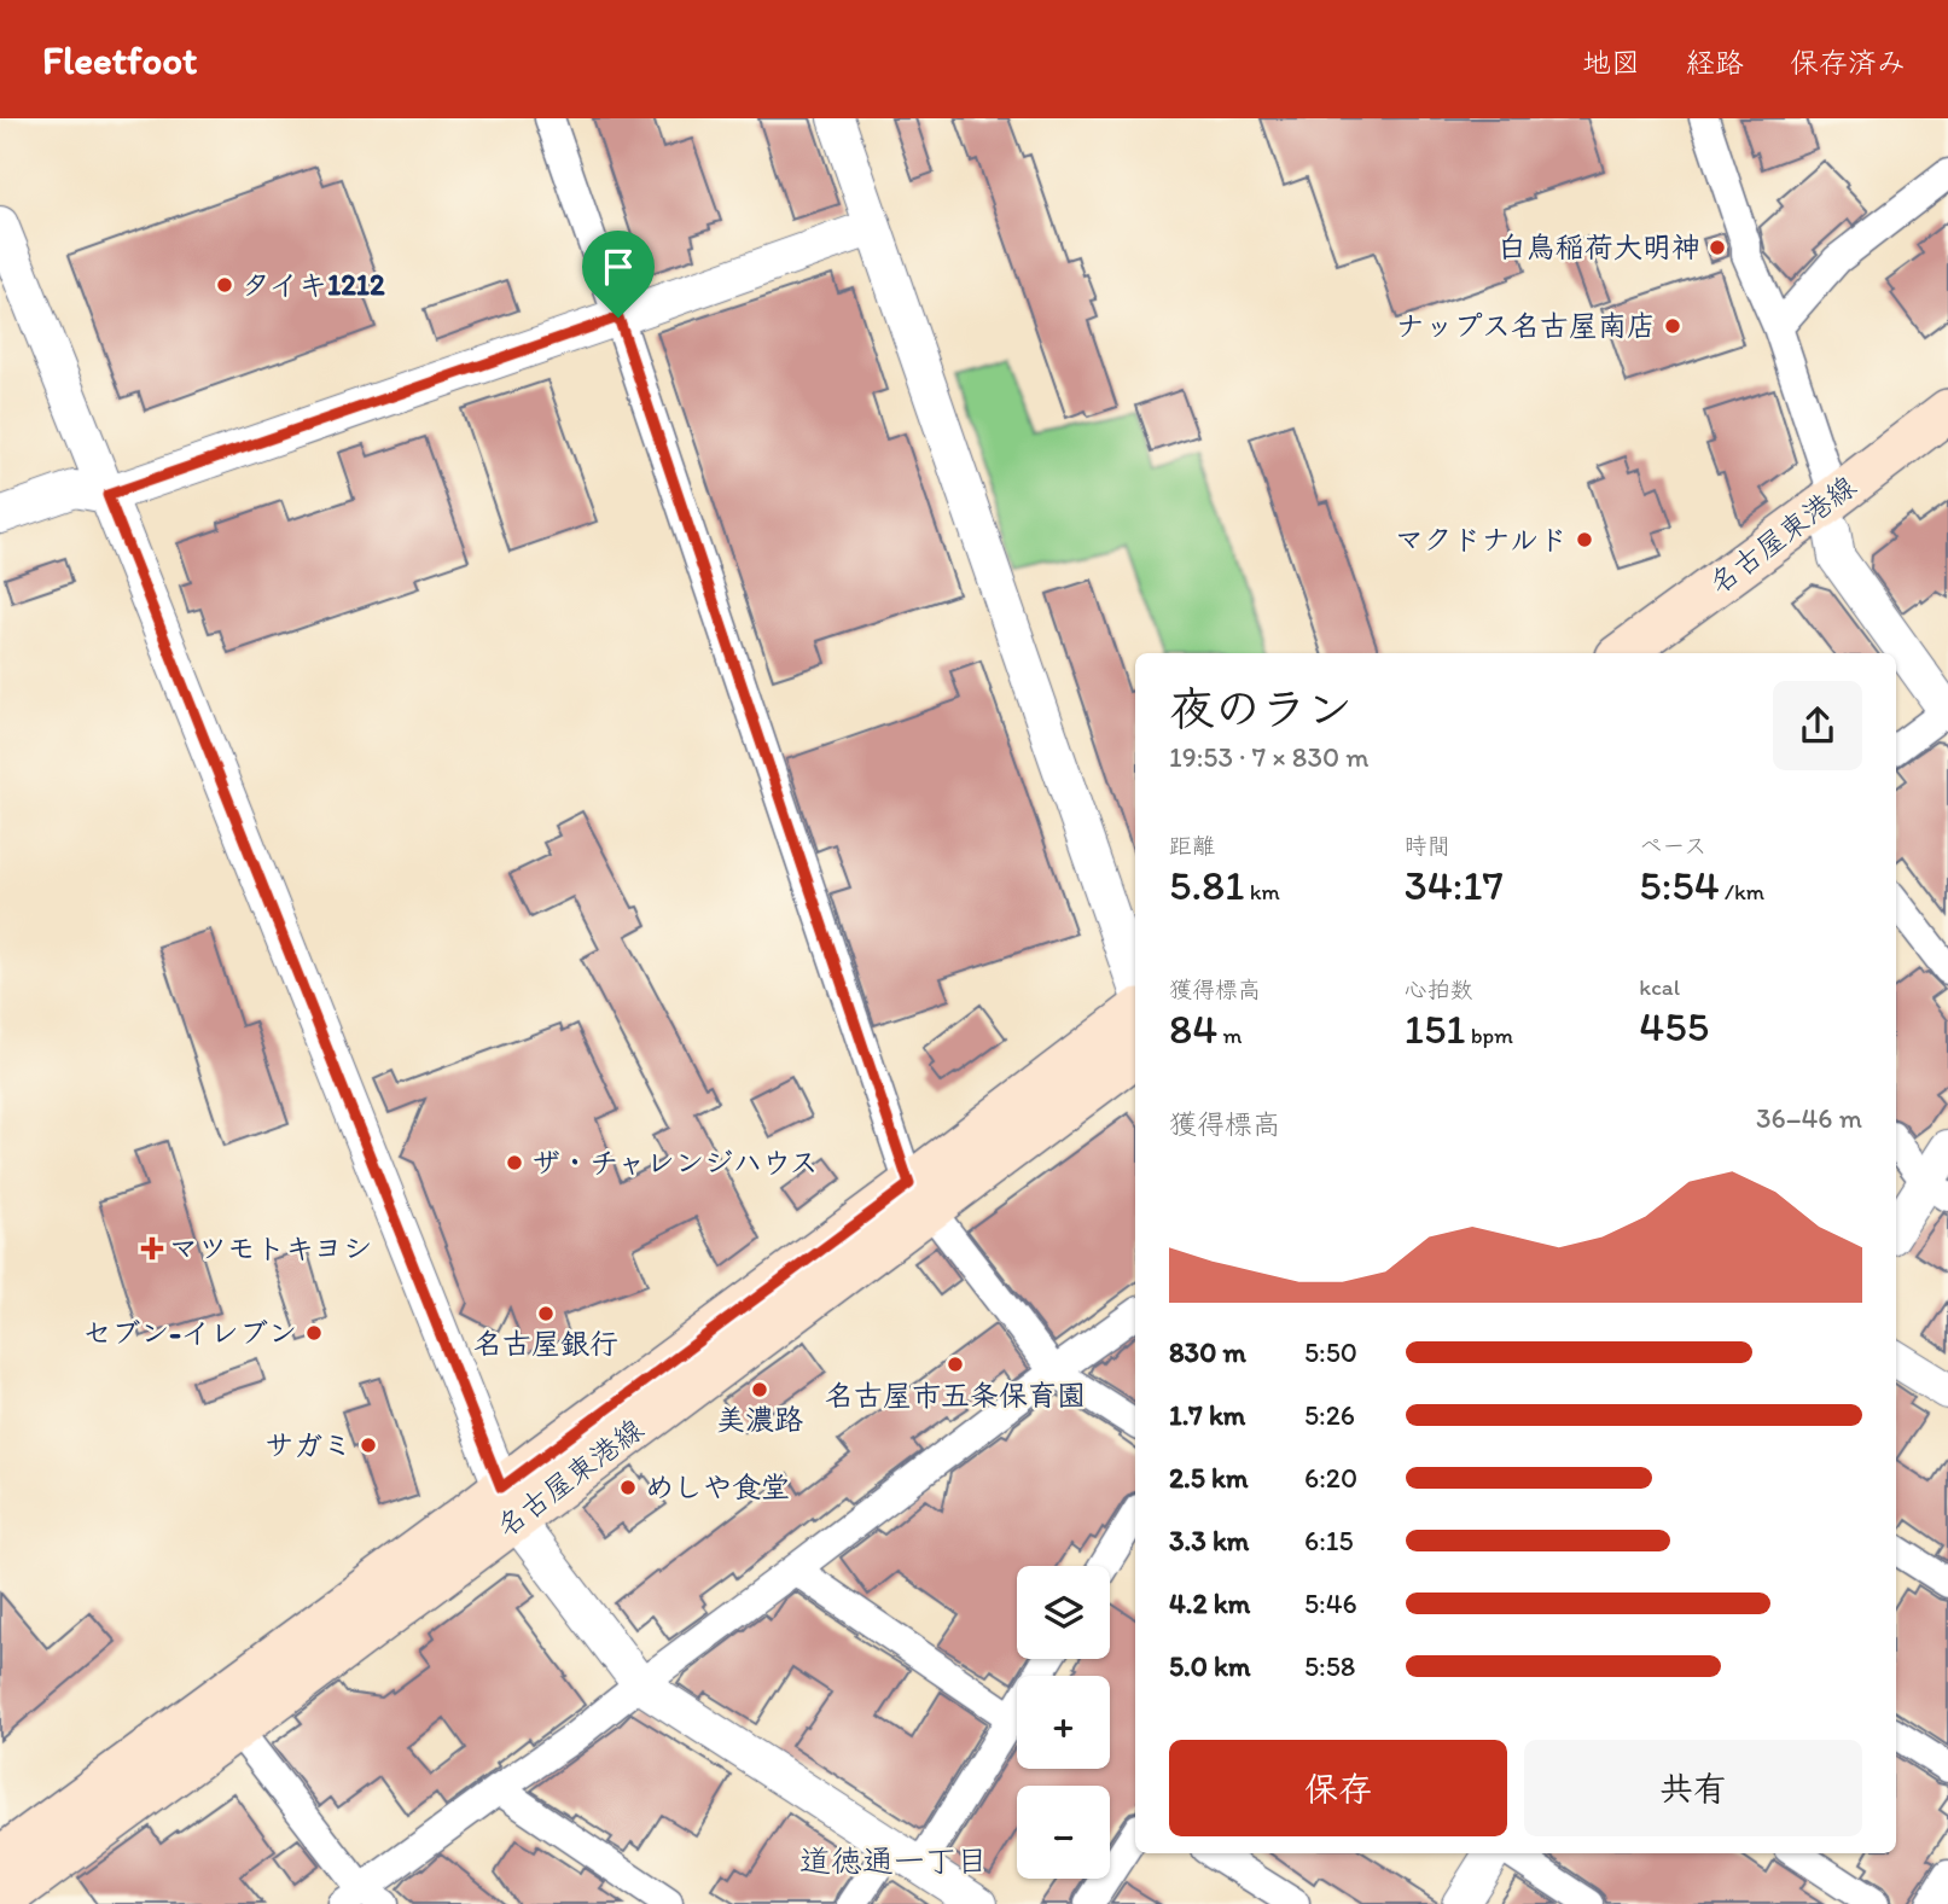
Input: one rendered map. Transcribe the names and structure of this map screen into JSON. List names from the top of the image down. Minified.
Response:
{"streets":{"main road":["名古屋東港線"]},"districts":["道徳通一丁目"],"places":{"other":["白鳥稲荷大明神","タイキ1212","ナップス名古屋南店","マクドナルド","ザ・チャレンジハウス","名古屋銀行","セブン-イレブン","名古屋市五条保育園","美濃路","サガミ","めしや食堂"],"health":["マツモトキヨシ"]},"page":{"header":"Fleetfoot","nav":["地図","経路","保存済み"],"heading":["夜のラン","19:53 · 7 × 830 m"],"stats":[["距離","5.81 km"],["時間","34:17"],["ペース","5:54 /km"],["獲得標高","84 m"],["心拍数","151 bpm"],["kcal","455"]],"chart":["獲得標高","36–46 m"],"list":[{"name":"830 m","note":"5:50"},{"name":"1.7 km","note":"5:26"},{"name":"2.5 km","note":"6:20"},{"name":"3.3 km","note":"6:15"},{"name":"4.2 km","note":"5:46"},{"name":"5.0 km","note":"5:58"}],"map_buttons":["+","−"],"buttons":["保存","共有"]}}
